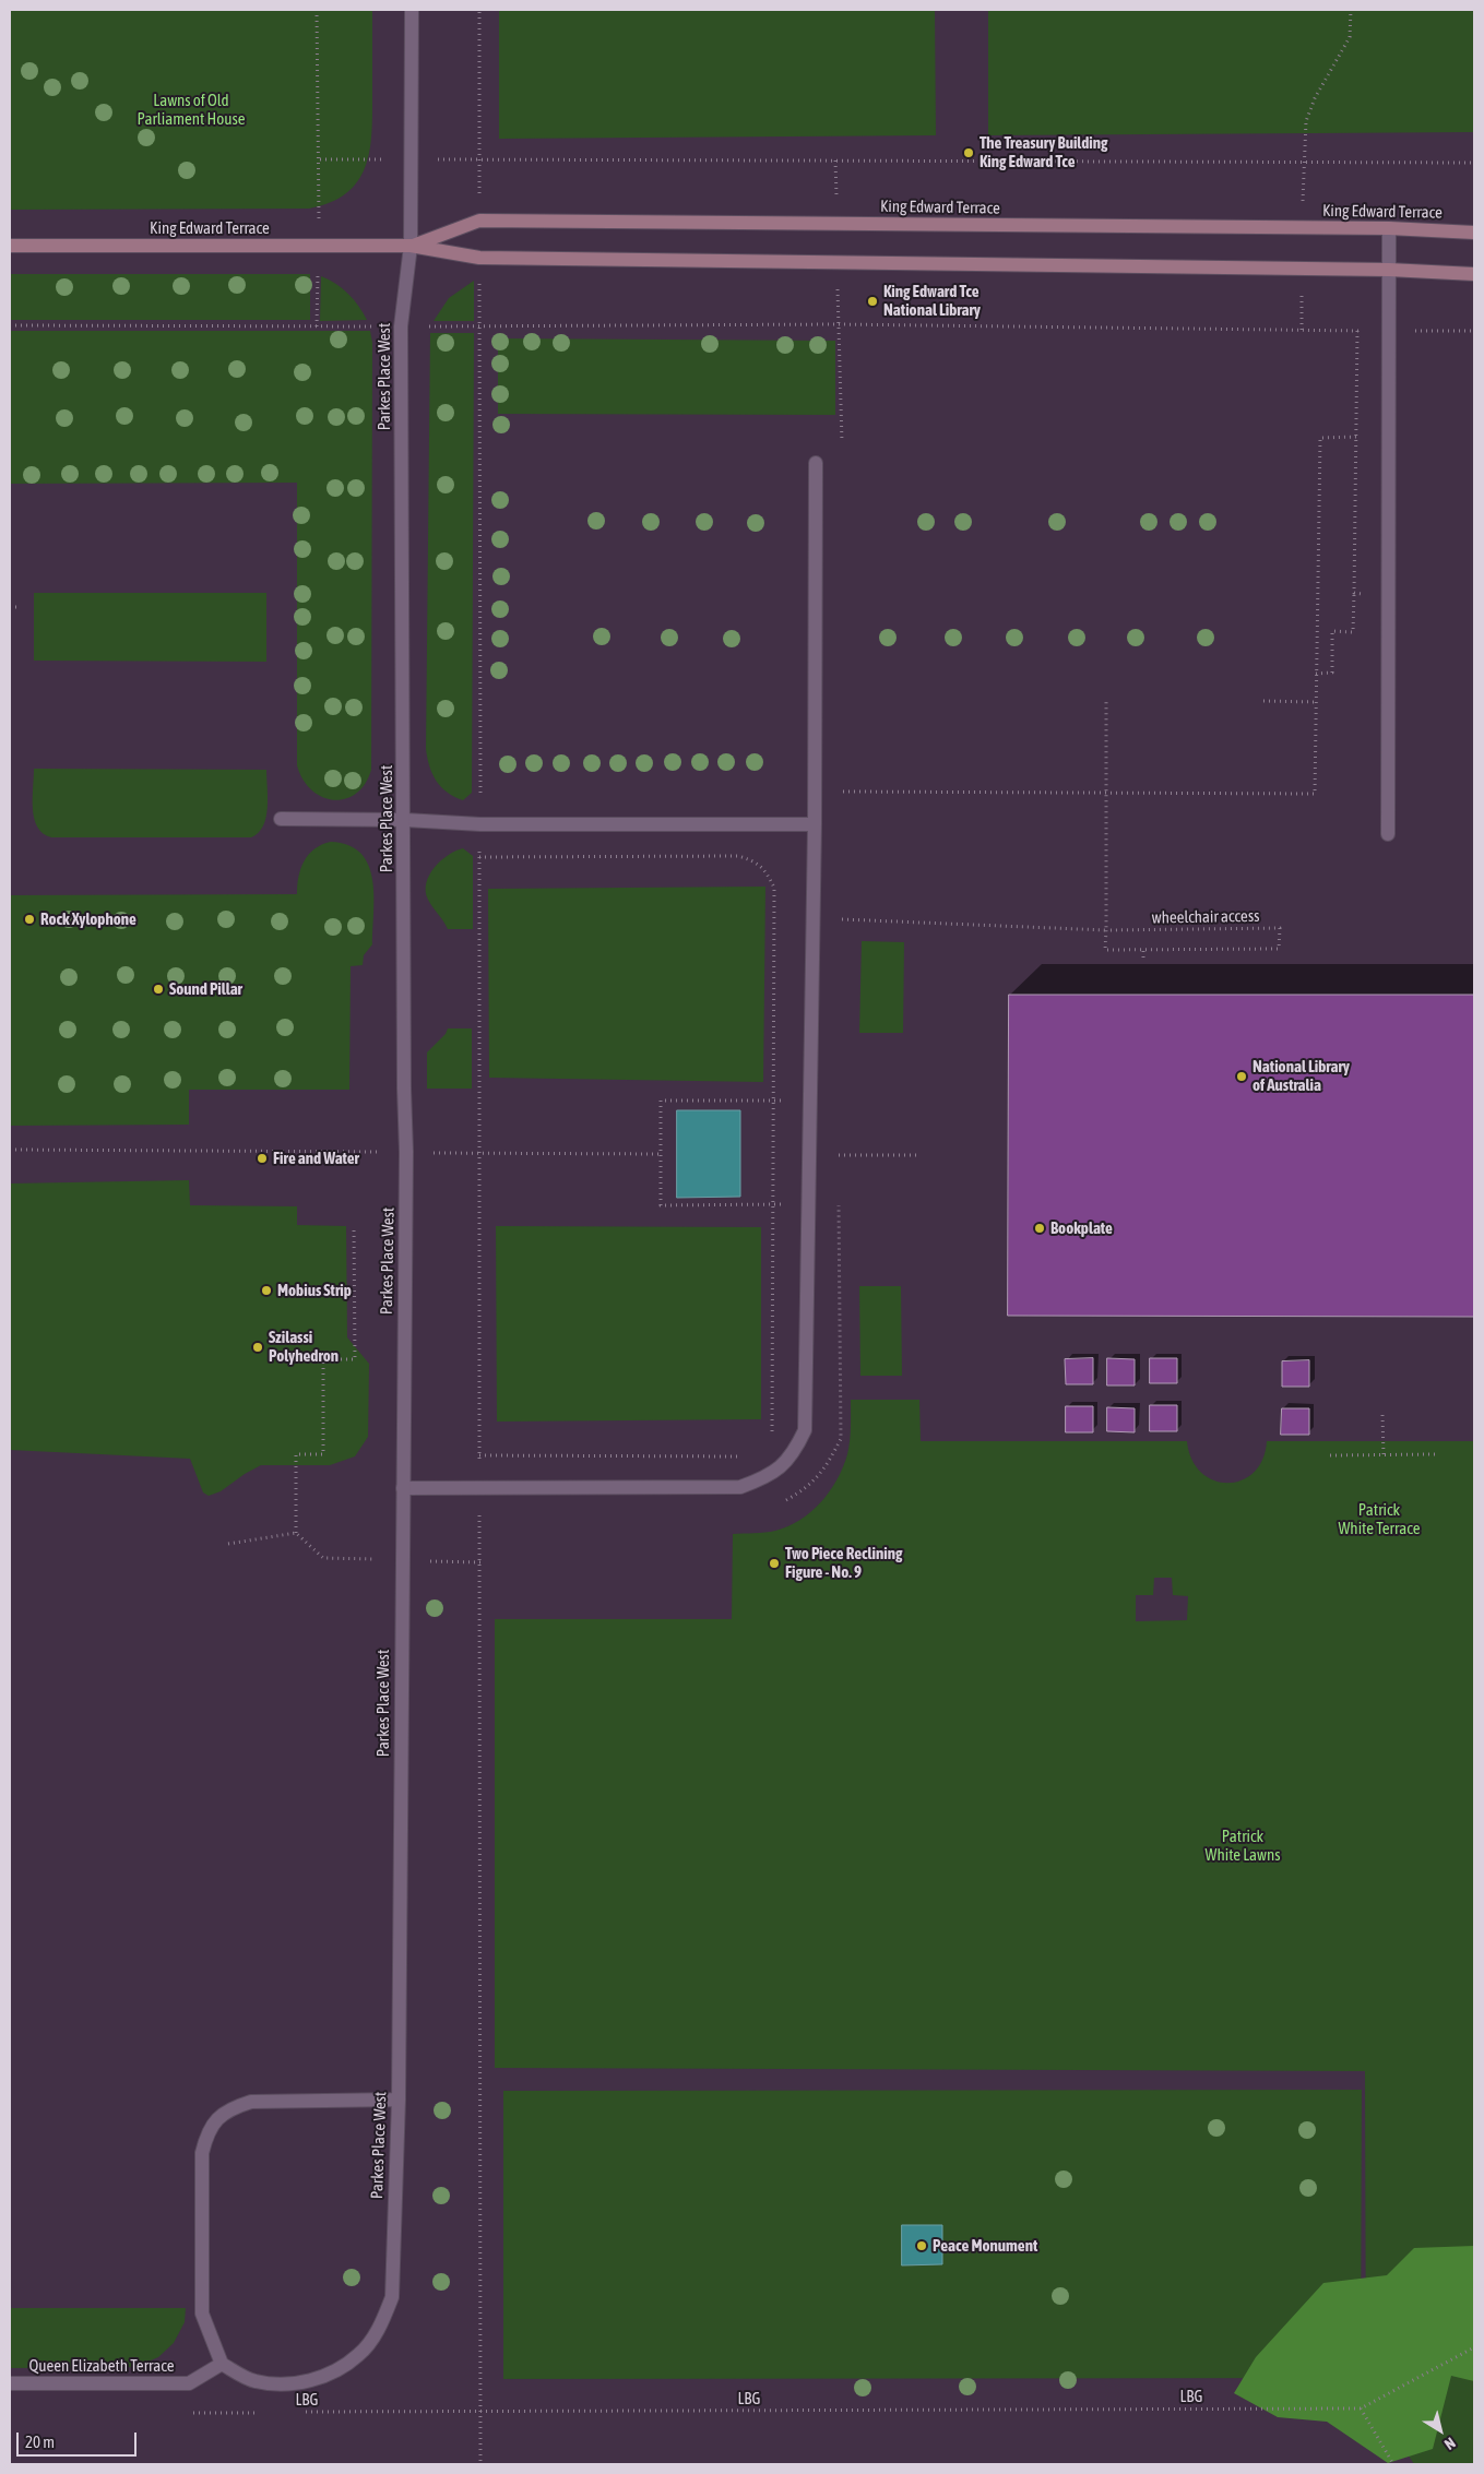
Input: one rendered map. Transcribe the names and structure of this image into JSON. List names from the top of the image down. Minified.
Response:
{"streets":{"main road":["King Edward Terrace"],"street":["Parkes Place West","Queen Elizabeth Terrace"],"path":["wheelchair access","LBG"]},"crossings":[["King Edward Terrace","Parkes Place West"],["Parkes Place West","Queen Elizabeth Terrace"]],"parks":["Lawns of Old Parliament House","Patrick White Terrace","Patrick White Lawns"],"places":["The Treasury Building King Edward Tce","King Edward Tce National Library","Rock Xylophone","Sound Pillar","National Library of Australia","Fire and Water","Bookplate","Mobius Strip","Szilassi Polyhedron","Two Piece Reclining Figure - No. 9","Peace Monument"],"scale_bar":"20 m","north":"bottom right"}
